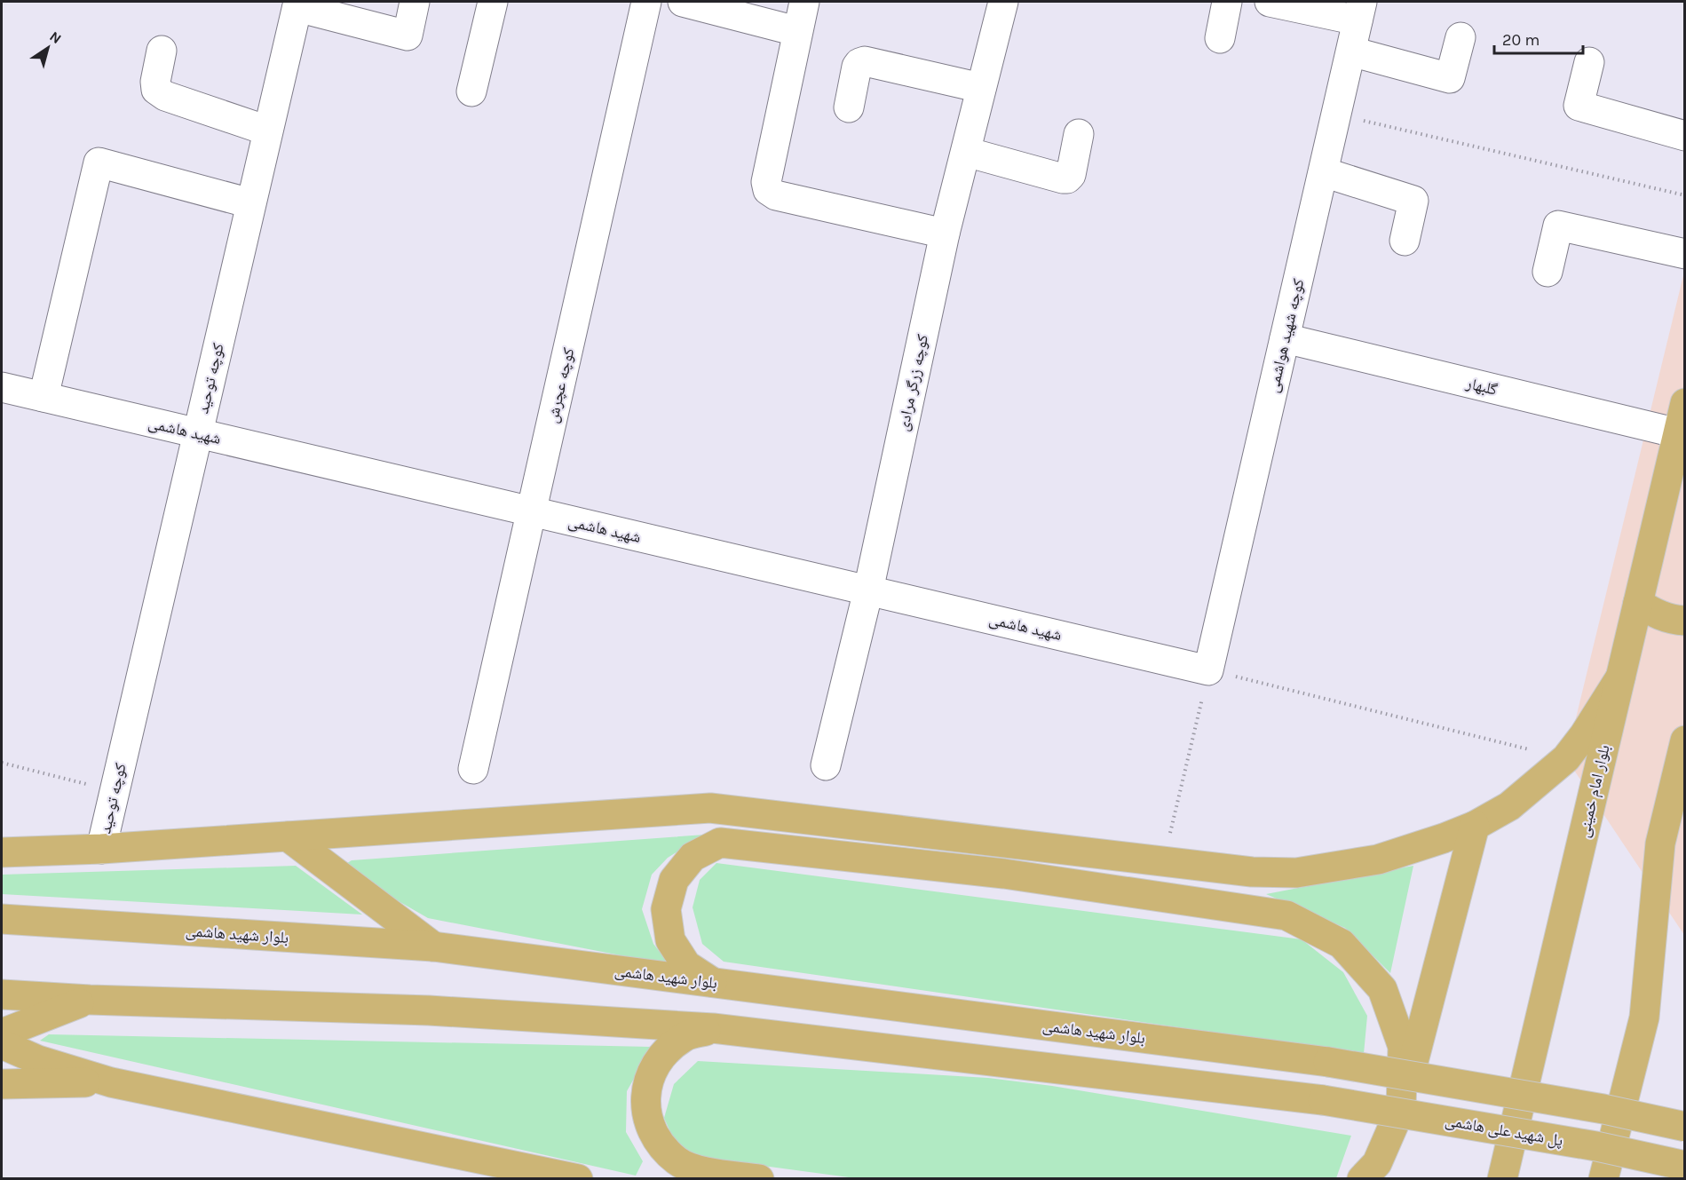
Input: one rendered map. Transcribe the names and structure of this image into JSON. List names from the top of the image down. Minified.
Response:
{"streets":{"main road":["بلوار امام خمینی","بلوار شهید هاشمی","پل شهید علی هاشمی"],"street":["کوچه شهید هواشمی","کوچه توحید","کوچه زرگر مرادی","کوچه عچرش","گلبهار","شهید هاشمی"]},"crossings":[["کوچه شهید هواشمی","گلبهار"],["کوچه شهید هواشمی","شهید هاشمی"],["کوچه توحید","شهید هاشمی"],["کوچه زرگر مرادی","شهید هاشمی"],["کوچه عچرش","شهید هاشمی"],["گلبهار","بلوار امام خمینی"]],"scale_bar":"20 m","north":"top right"}
